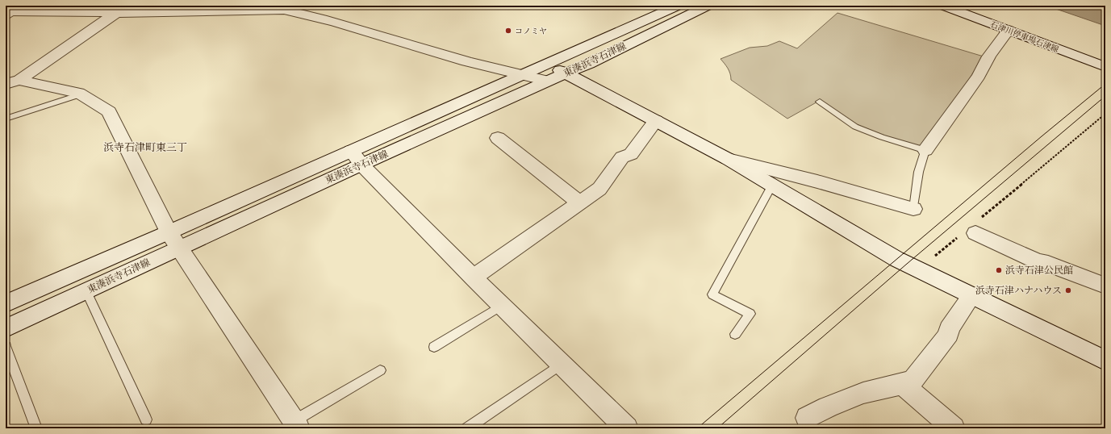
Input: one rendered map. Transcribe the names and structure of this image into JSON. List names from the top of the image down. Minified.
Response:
{"streets":{"street":["石津川停車場石津線","東湊浜寺石津線"]},"districts":["浜寺石津町東三丁"],"places":["コノミヤ","浜寺石津公民館","浜寺石津ハナハウス"]}
